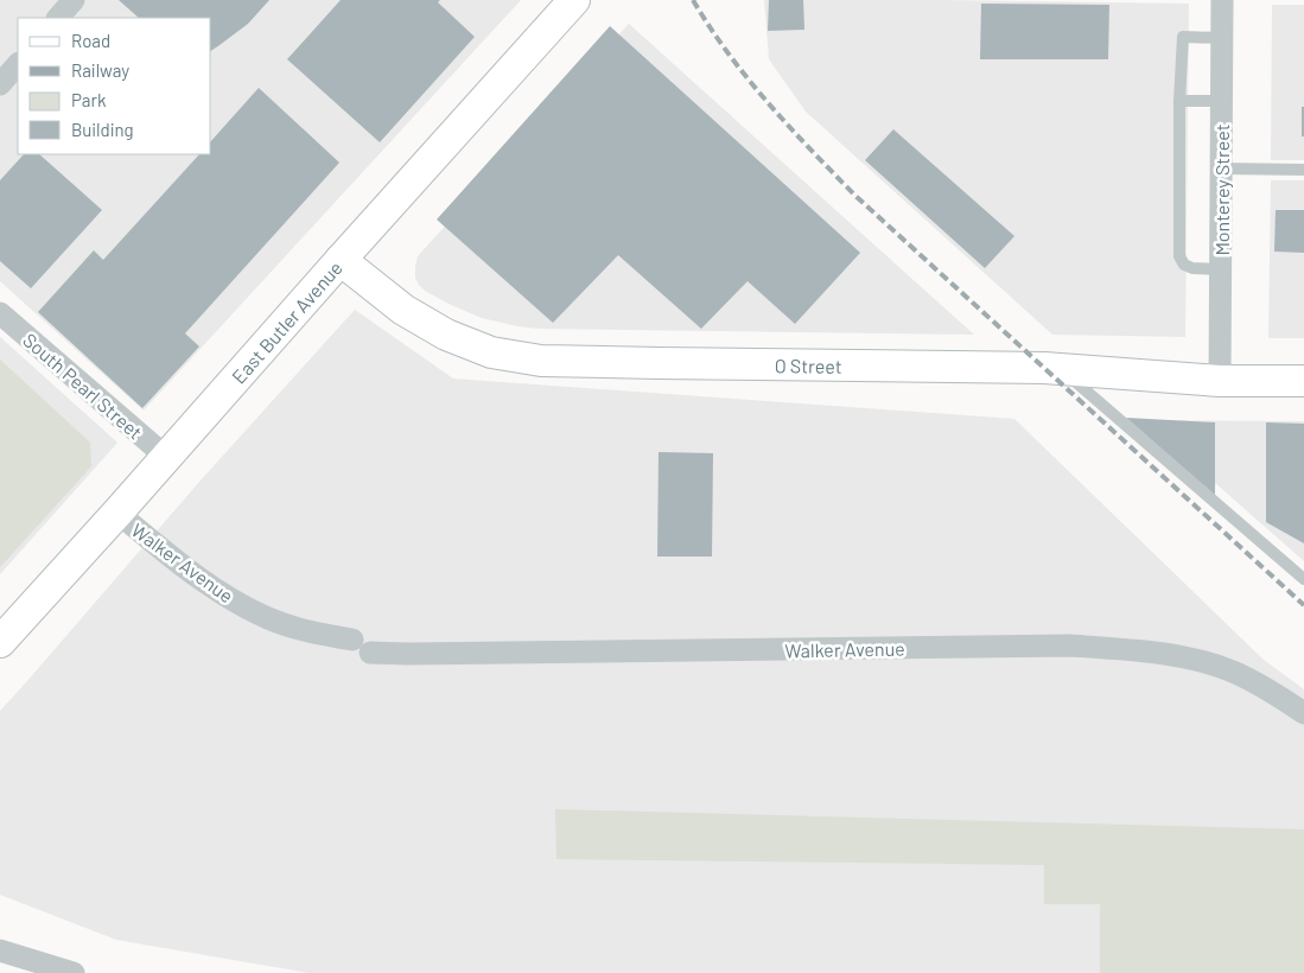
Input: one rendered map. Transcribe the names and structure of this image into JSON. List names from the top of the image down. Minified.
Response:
{"streets":{"street":["Monterey Street","East Butler Avenue","O Street","South Pearl Street","Walker Avenue"]},"crossings":[["Monterey Street","O Street"],["East Butler Avenue","O Street"],["East Butler Avenue","South Pearl Street"],["East Butler Avenue","Walker Avenue"]],"legend":["Road","Railway","Park","Building"]}
